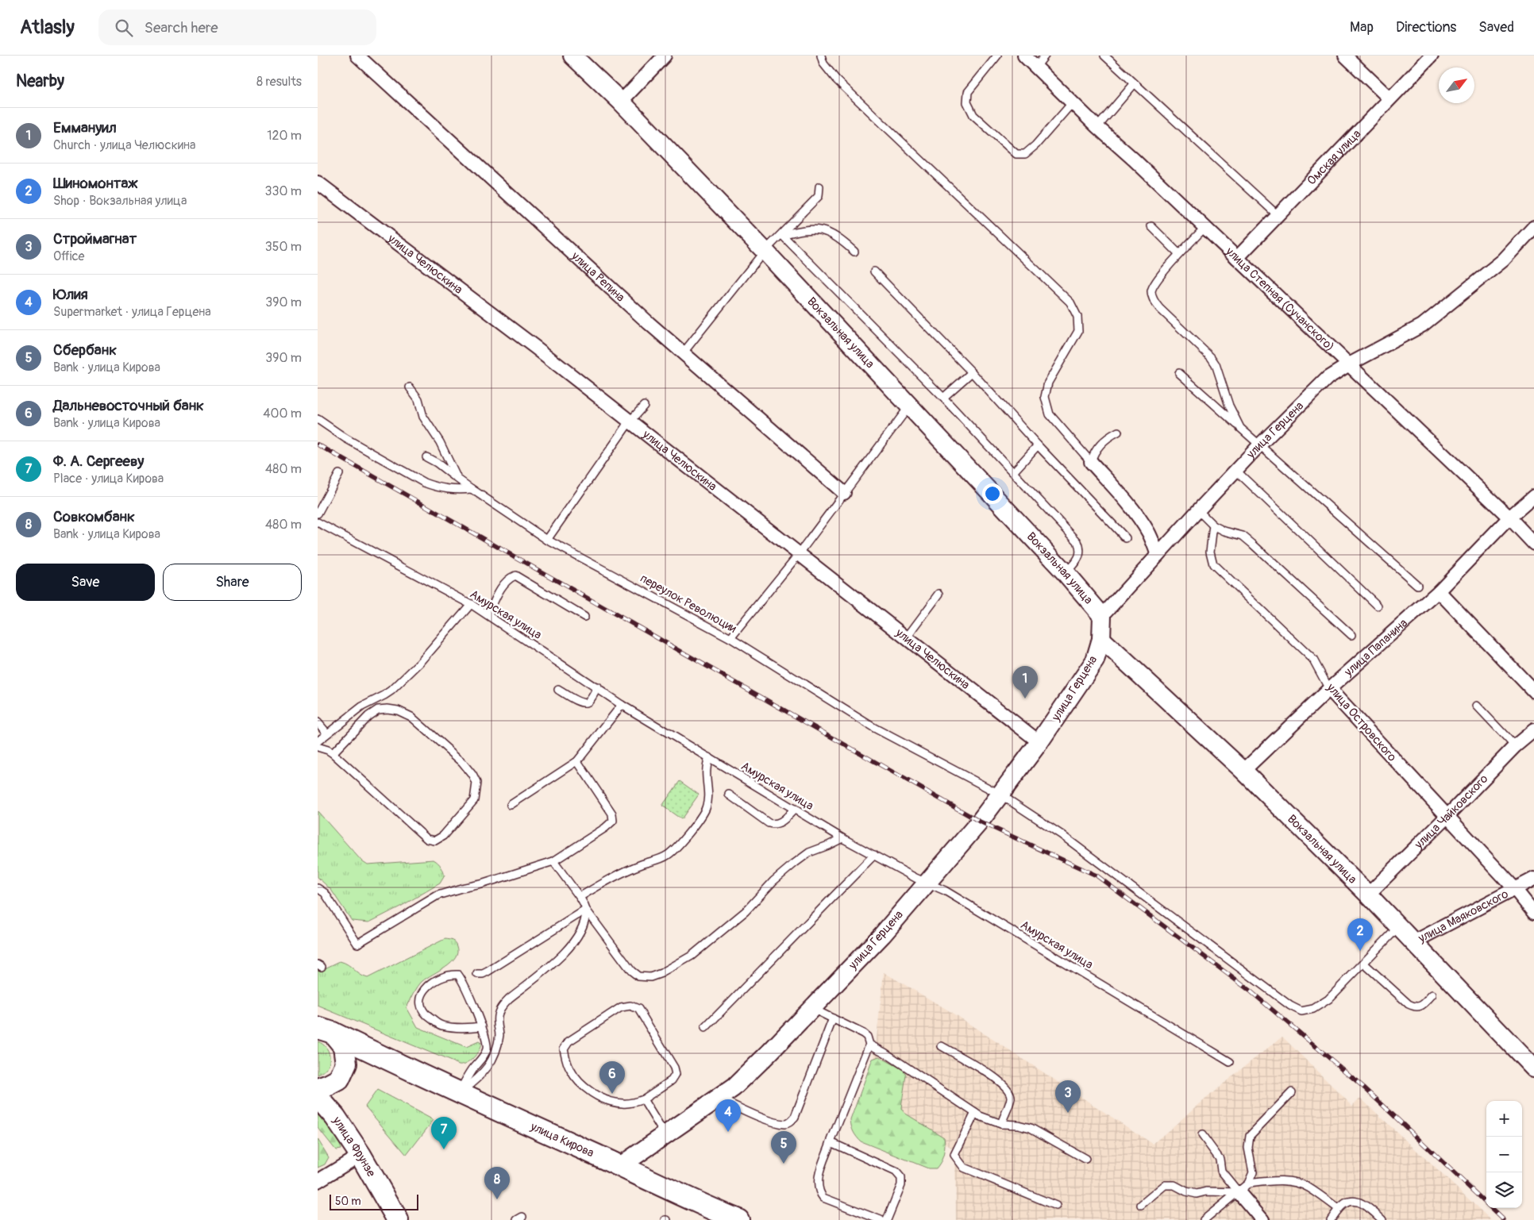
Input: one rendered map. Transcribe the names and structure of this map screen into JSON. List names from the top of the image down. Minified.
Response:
{"streets":{"main road":["Вокзальная улица","улица Герцена","улица Кирова","улица Фрунзе"],"street":["Омская улица","улица Челюскина","улица Репина","улица Степная (Сучанского)","улица Папанина","улица Островского","улица Чайковского","улица Маяковского"],"lane":["переулок Революции","Амурская улица"]},"crossings":[["Омская улица","улица Степная (Сучанского)"],["улица Челюскина","улица Герцена"],["улица Степная (Сучанского)","улица Герцена"],["улица Степная (Сучанского)","улица Папанина"],["Вокзальная улица","улица Герцена"],["Вокзальная улица","улица Папанина"],["Вокзальная улица","улица Чайковского"],["Вокзальная улица","улица Маяковского"],["улица Герцена","переулок Революции"],["улица Герцена","Амурская улица"],["улица Герцена","улица Кирова"],["улица Папанина","улица Островского"],["улица Островского","улица Чайковского"],["улица Островского","улица Маяковского"]],"scale_bar":"50 m","north":"top right","page":{"header":"Atlasly","search":"Search here","nav":["Map","Directions","Saved"],"heading":["Nearby","8 results"],"list":[{"mark":"1","name":"Еммануил","note":"Church · улица Челюскина","value":"120 m"},{"mark":"2","name":"Шиномонтаж","note":"Shop · Вокзальная улица","value":"330 m"},{"mark":"3","name":"Строймагнат","note":"Office","value":"350 m"},{"mark":"4","name":"Юлия","note":"Supermarket · улица Герцена","value":"390 m"},{"mark":"5","name":"Сбербанк","note":"Bank · улица Кирова","value":"390 m"},{"mark":"6","name":"Дальневосточный банк","note":"Bank · улица Кирова","value":"400 m"},{"mark":"7","name":"Ф. А. Сергееву","note":"Place · улица Кирова","value":"480 m"},{"mark":"8","name":"Совкомбанк","note":"Bank · улица Кирова","value":"480 m"}],"buttons":["Save","Share"],"pins":["1","2","6","3","4","7","5","8"],"map_buttons":["+","−"],"scale":"50 m"}}
